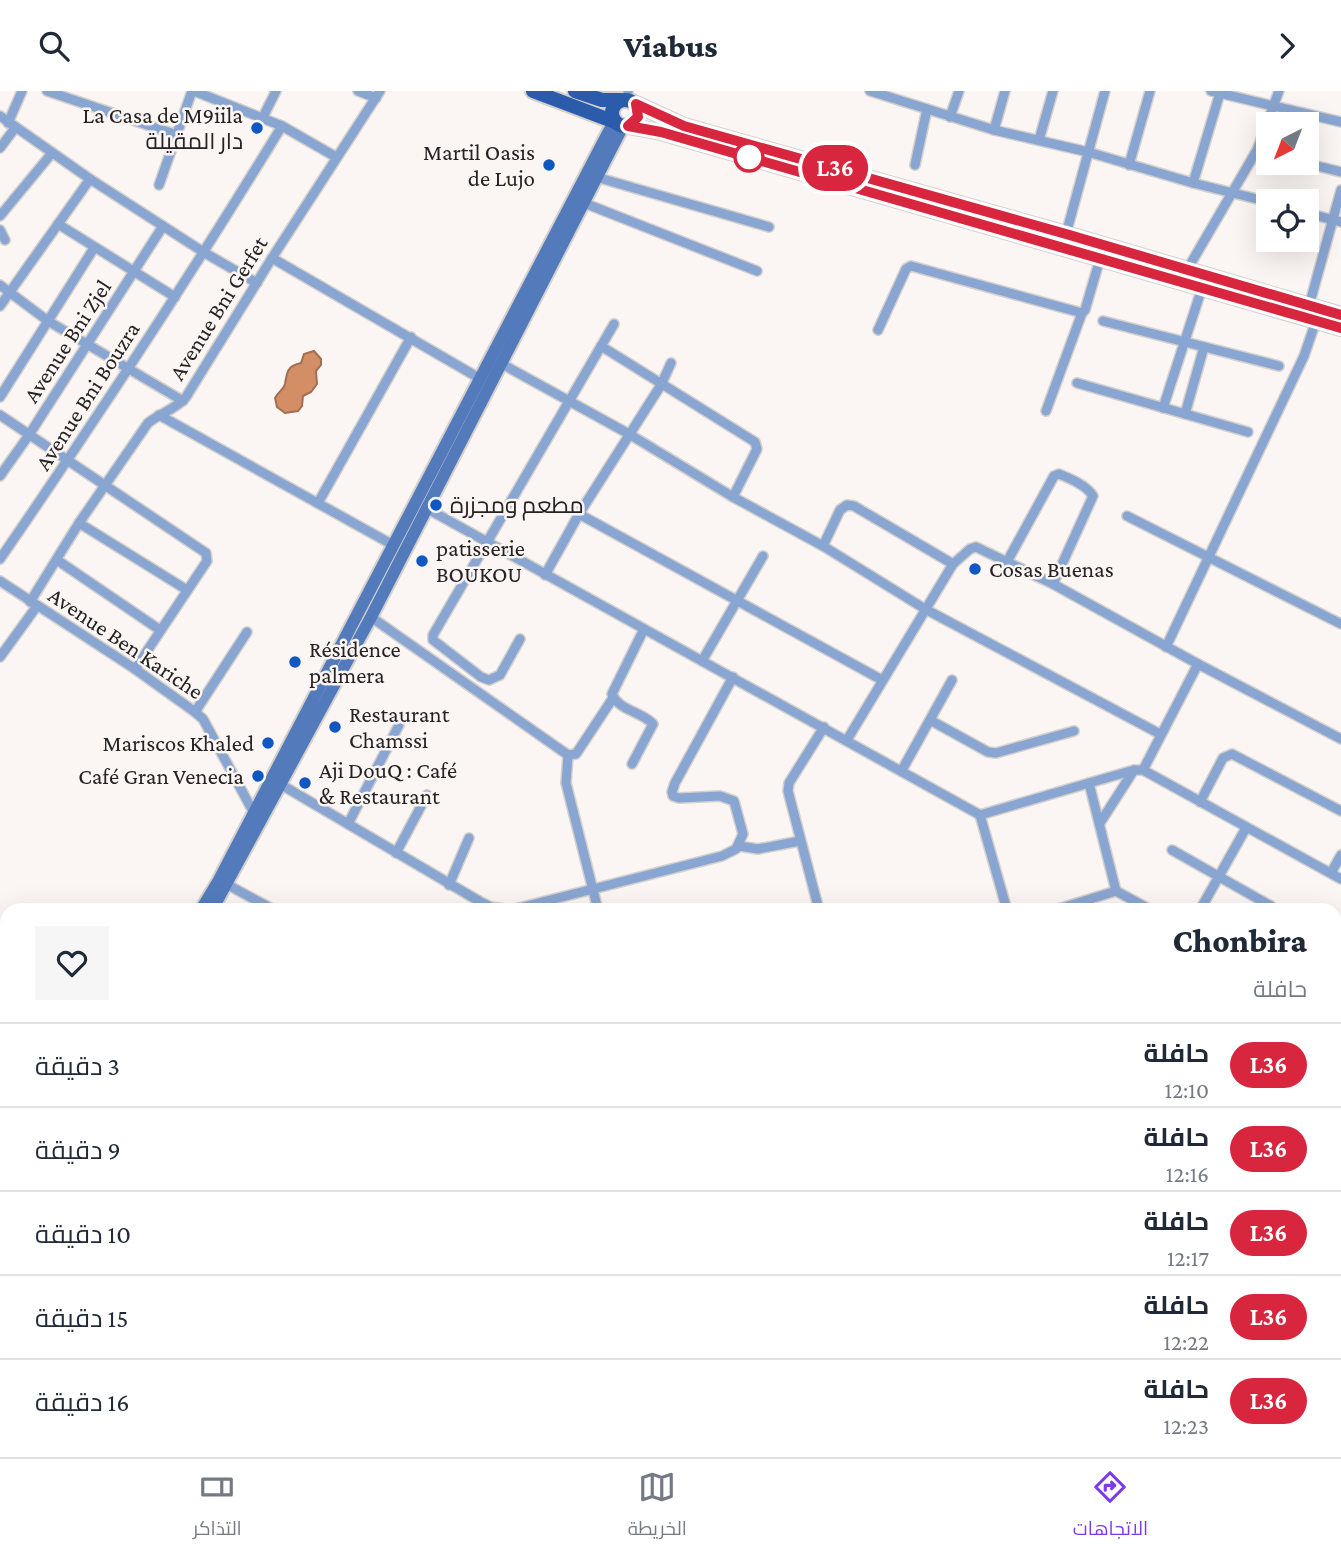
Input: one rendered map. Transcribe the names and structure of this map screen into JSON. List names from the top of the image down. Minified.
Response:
{"streets":{"street":["Avenue Bni Gerfet","Avenue Bni Zjel","Avenue Bni Bouzra","Avenue Ben Kariche"]},"crossings":[["Avenue Bni Gerfet","Avenue Ben Kariche"]],"places":["La Casa de M9iila دار المقيلة","Martil Oasis de Lujo","مطعم ومجزرة","patisserie BOUKOU","Cosas Buenas","Résidence palmera","Restaurant Chamssi","Mariscos Khaled","Café Gran Venecia","Aji DouQ : Café & Restaurant"],"lines":["bus line L36"],"north":"bottom left","page":{"header":"Viabus","on_map":"L36","heading":["Chonbira","حافلة"],"list":[{"mark":"L36","name":"حافلة","note":"12:10","value":"3 دقيقة"},{"mark":"L36","name":"حافلة","note":"12:16","value":"9 دقيقة"},{"mark":"L36","name":"حافلة","note":"12:17","value":"10 دقيقة"},{"mark":"L36","name":"حافلة","note":"12:22","value":"15 دقيقة"},{"mark":"L36","name":"حافلة","note":"12:23","value":"16 دقيقة"}],"tabs":["الاتجاهات","الخريطة","التذاكر"]}}
